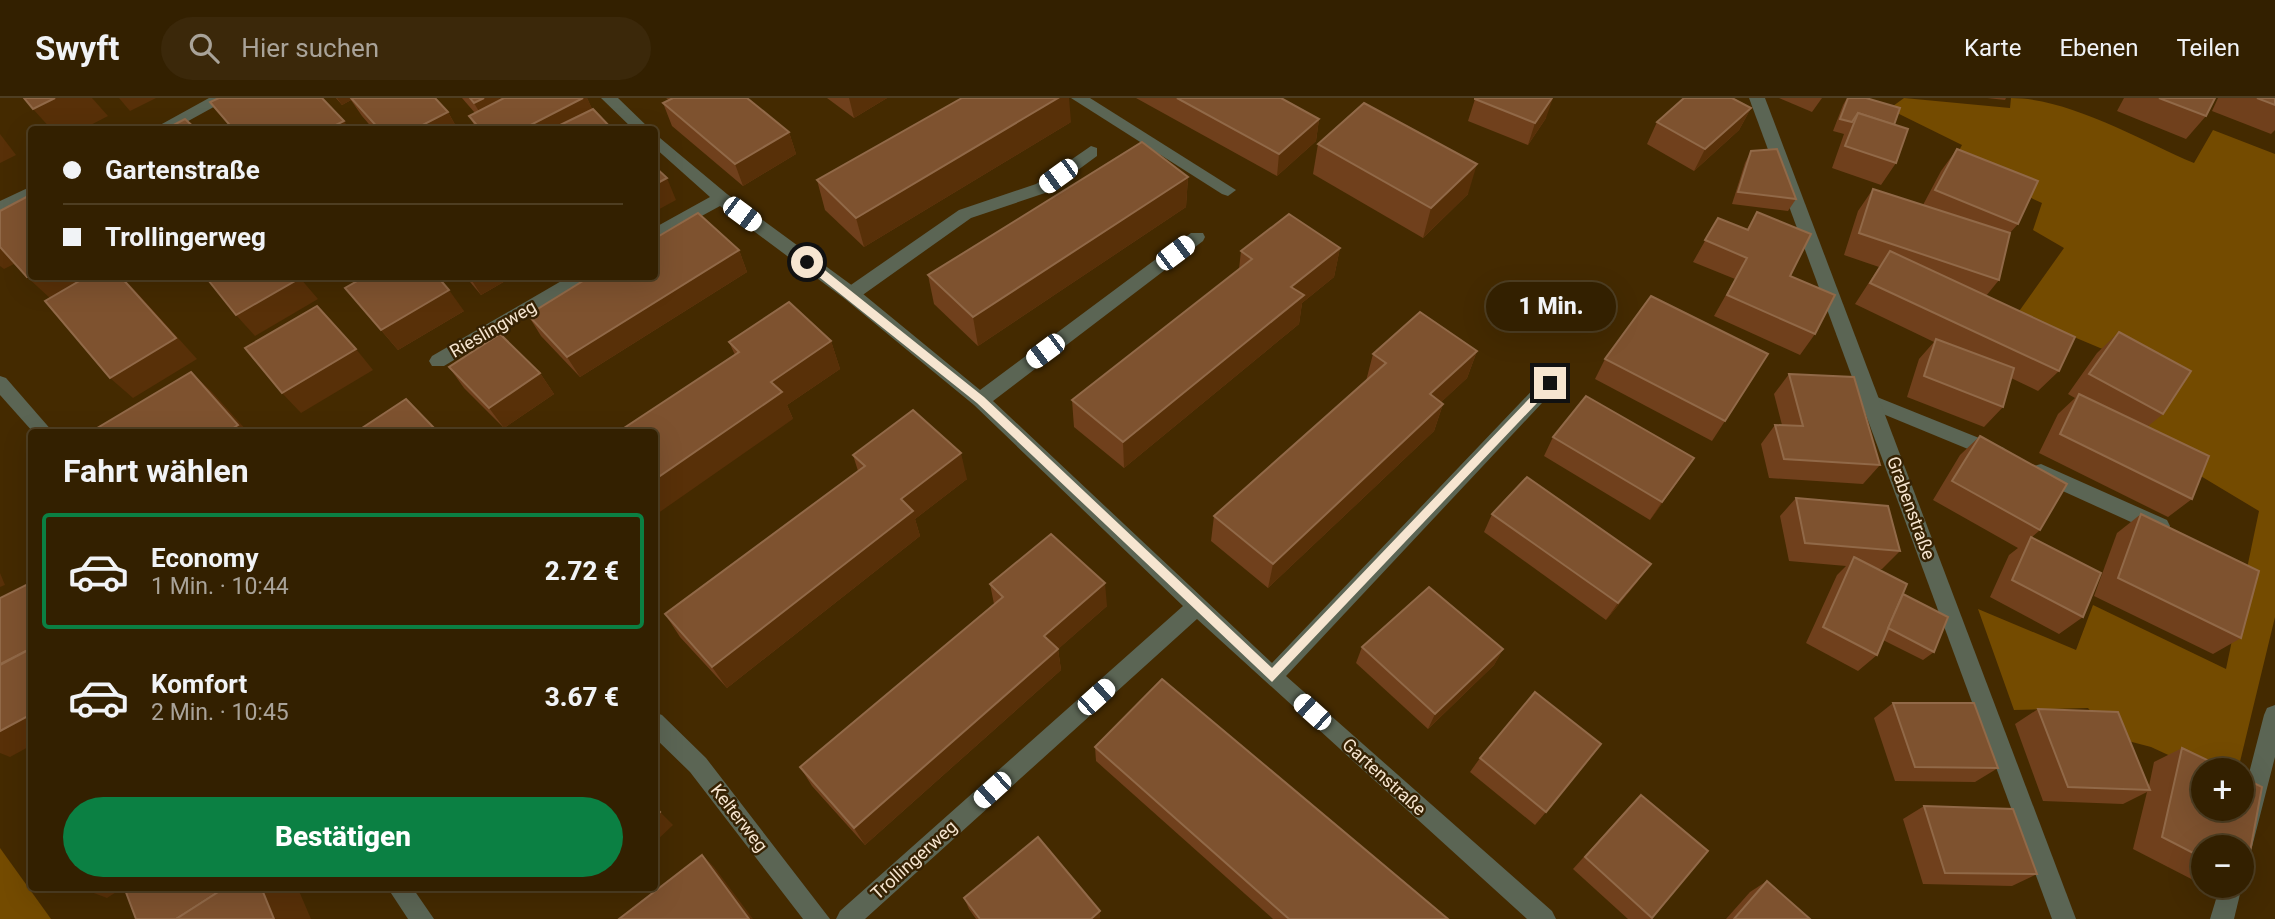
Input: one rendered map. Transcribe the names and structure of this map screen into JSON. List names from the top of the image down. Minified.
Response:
{"streets":{"street":["Rieslingweg","Grabenstraße","Gartenstraße","Kelterweg","Trollingerweg"]},"crossings":[["Gartenstraße","Trollingerweg"]],"page":{"header":"Swyft","search":"Hier suchen","nav":["Karte","Ebenen","Teilen"],"banner":["Gartenstraße","Trollingerweg"],"bubble":"1 Min.","heading":"Fahrt wählen","list":[{"name":"Economy","note":"1 Min. · 10:44","value":"2.72 €"},{"name":"Komfort","note":"2 Min. · 10:45","value":"3.67 €"}],"map_buttons":["+","−"],"buttons":"Bestätigen"}}
